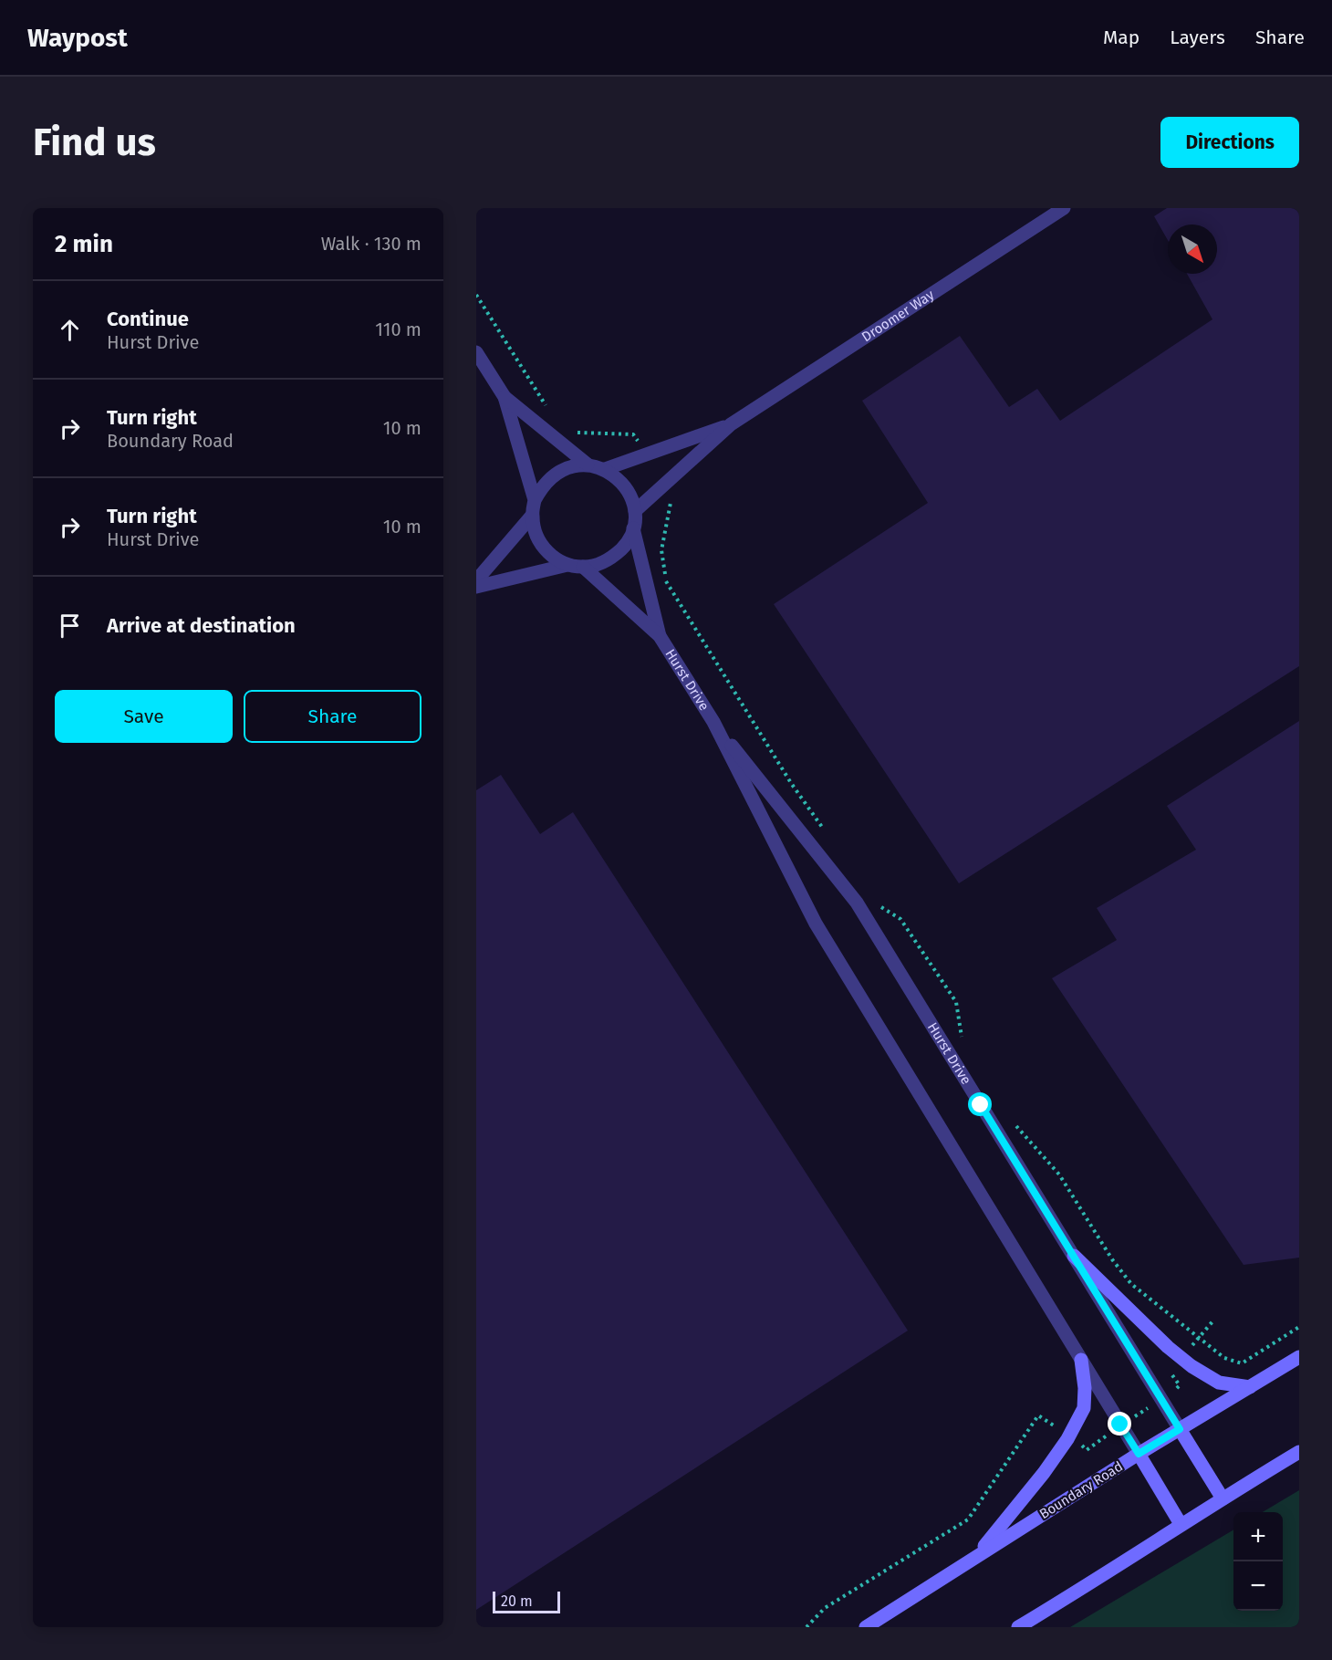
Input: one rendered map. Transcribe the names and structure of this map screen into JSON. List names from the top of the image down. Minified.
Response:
{"streets":{"main road":["Boundary Road"],"street":["Droomer Way","Hurst Drive"]},"crossings":[["Hurst Drive","Boundary Road"]],"scale_bar":"20 m","north":"bottom right","page":{"header":"Waypost","nav":["Map","Layers","Share"],"buttons":["Directions",["Save","Share"]],"title":"Find us","heading":["2 min","Walk · 130 m"],"list":[["Continue","Hurst Drive","110 m"],["Turn right","Boundary Road","10 m"],["Turn right","Hurst Drive","10 m"],"Arrive at destination"],"map_buttons":["+","−"],"scale":"20 m"}}
